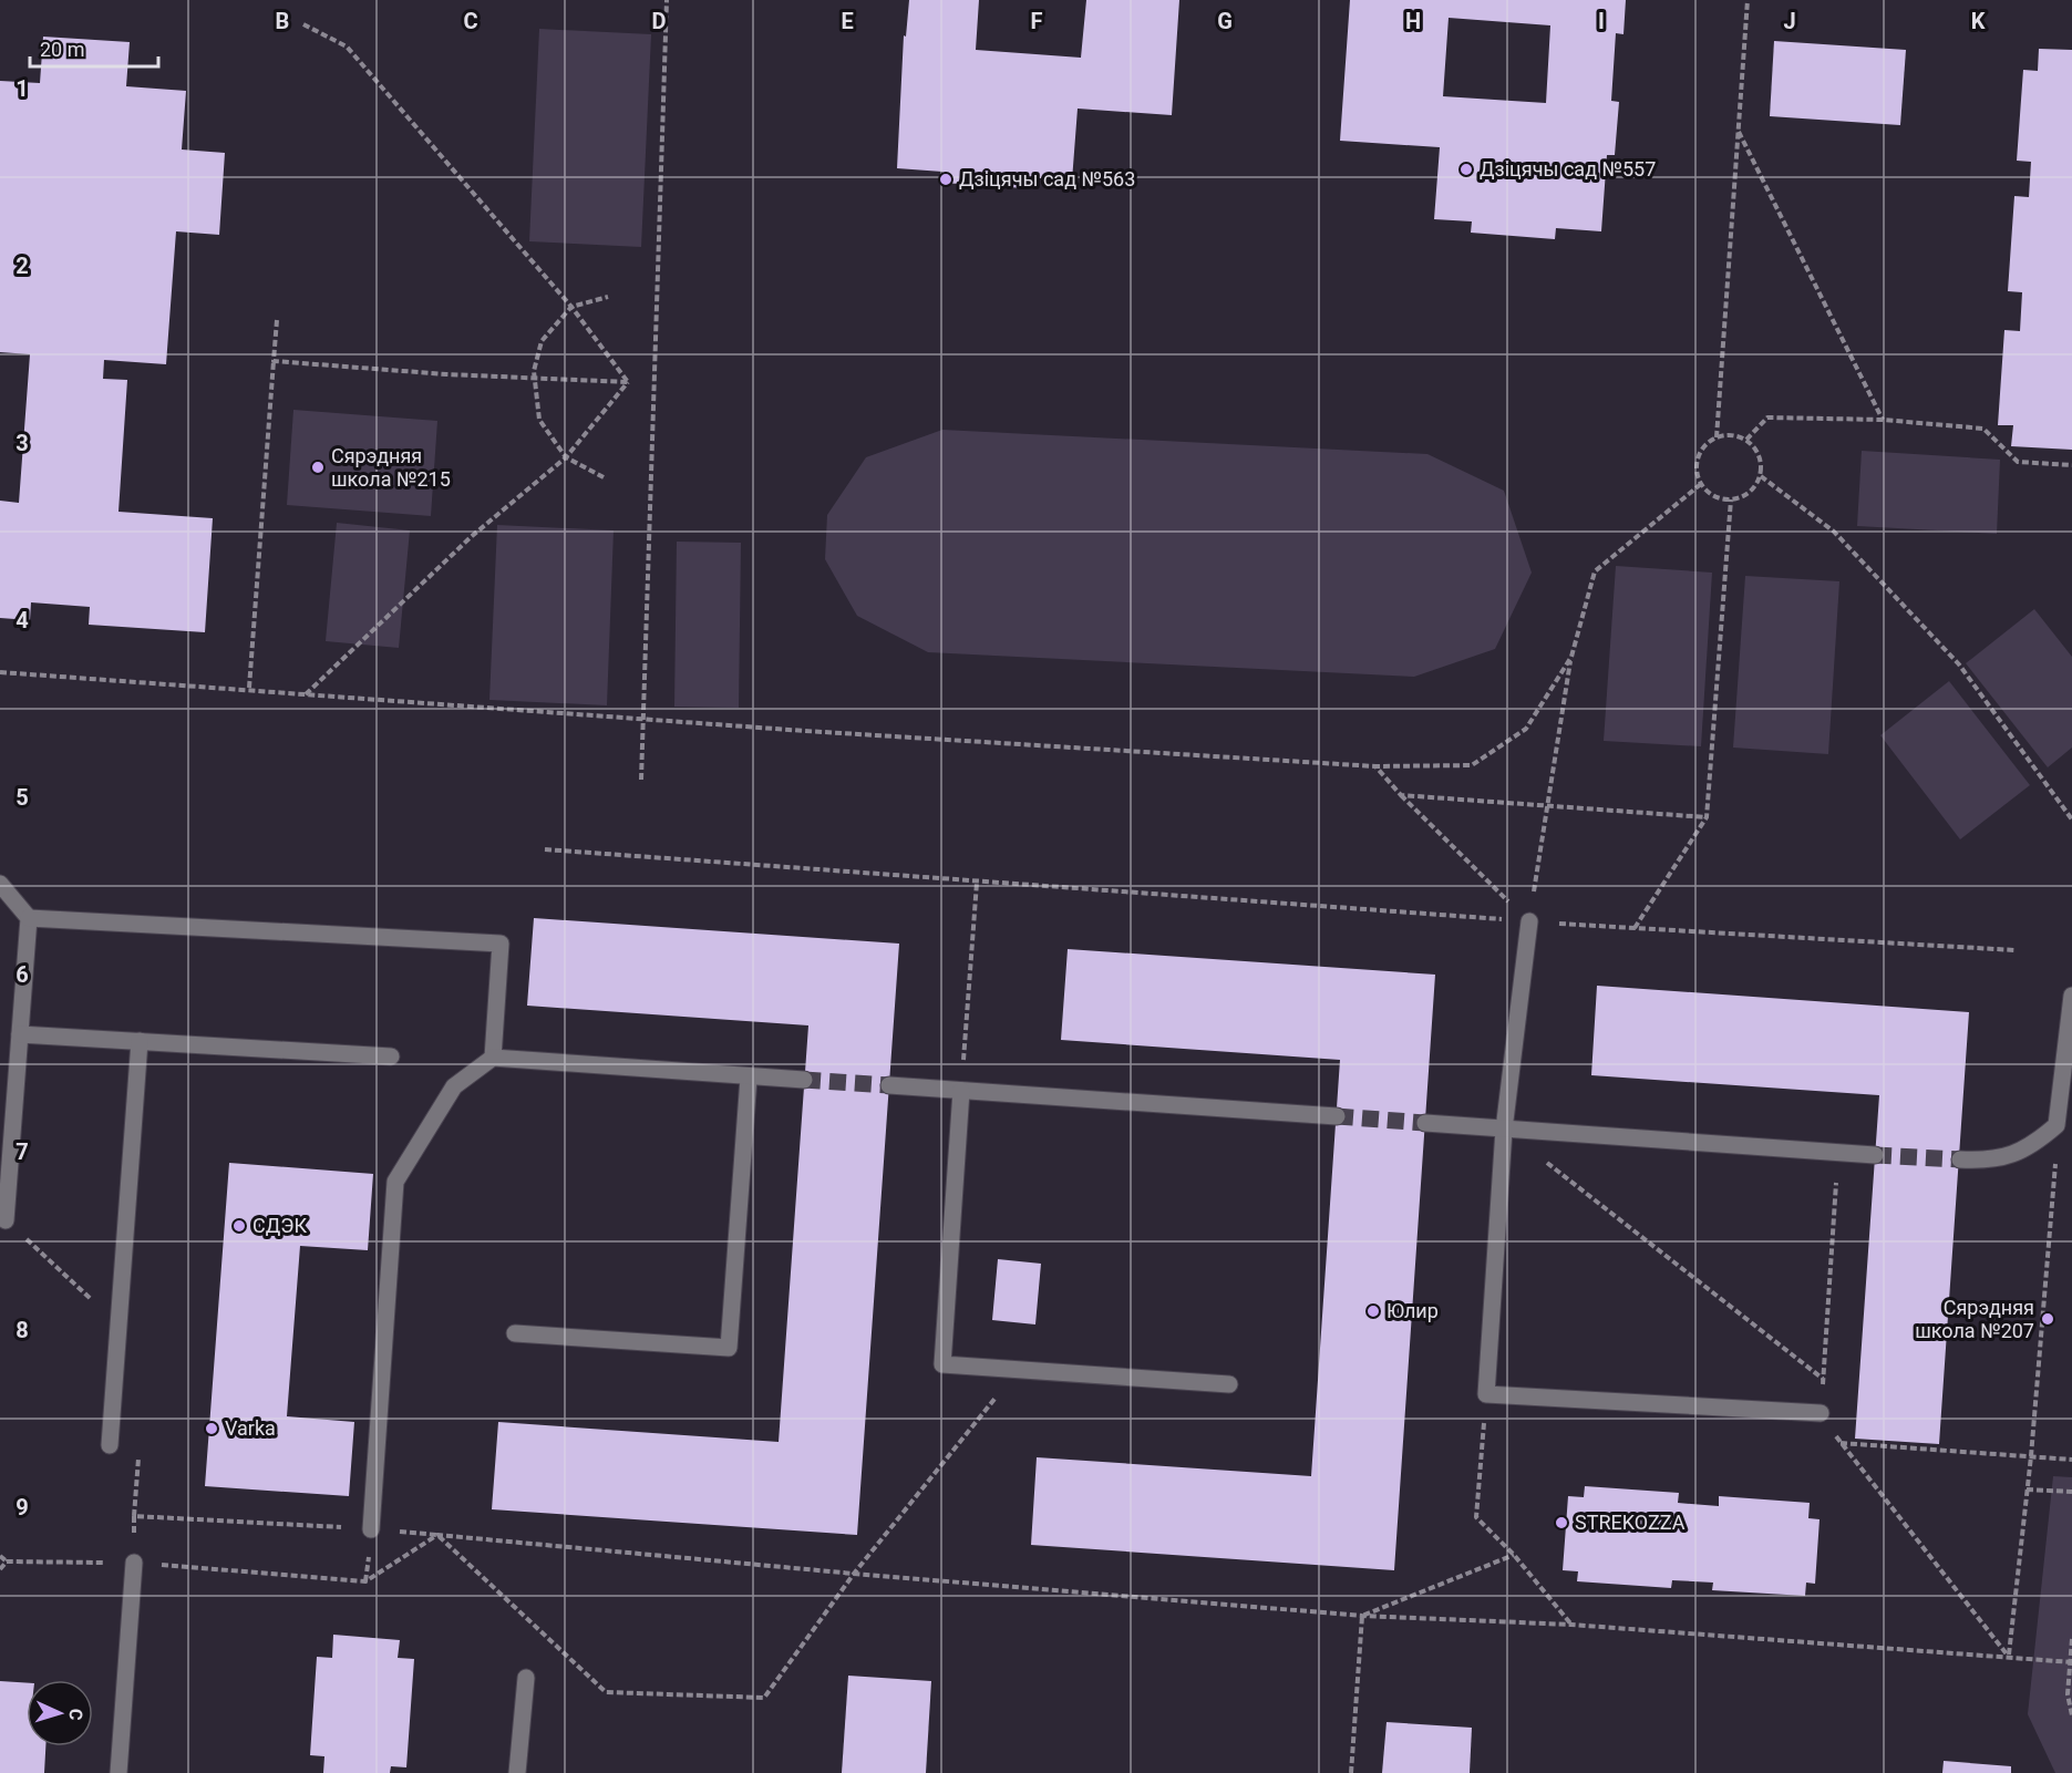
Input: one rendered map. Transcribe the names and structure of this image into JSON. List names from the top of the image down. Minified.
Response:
{"places":["Дзіцячы сад №557","Дзіцячы сад №563","Сярэдняя школа №215","СДЭК","Юлир","Сярэдняя школа №207","Varka","STREKOZZA"],"scale_bar":"20 m","north":"right","grid":{"columns":["B","C","D","E","F","G","H","I","J","K"],"rows":["1","2","3","4","5","6","7","8","9"]}}
